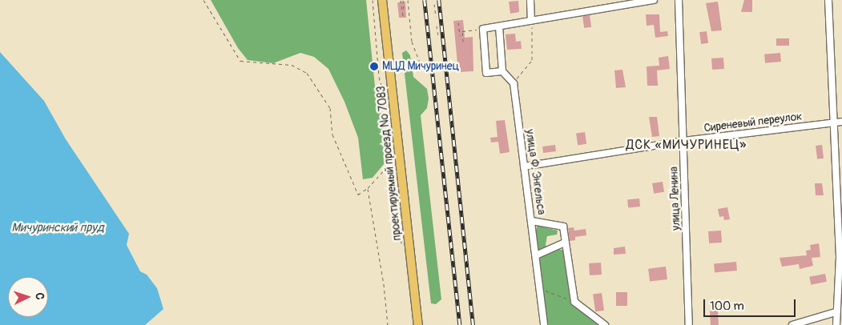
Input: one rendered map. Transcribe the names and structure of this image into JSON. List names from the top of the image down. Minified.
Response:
{"streets":{"main road":["проектируемый проезд № 7083"],"street":["Сиреневый переулок","улица Ф. Энгельса","улица Ленина"]},"crossings":[["Сиреневый переулок","улица Ф. Энгельса"],["Сиреневый переулок","улица Ленина"]],"districts":["ДСК «МИЧУРИНЕЦ»"],"water":["Мичуринский пруд"],"places":["МЦД Мичуринец"],"scale_bar":"100 m","north":"right"}
